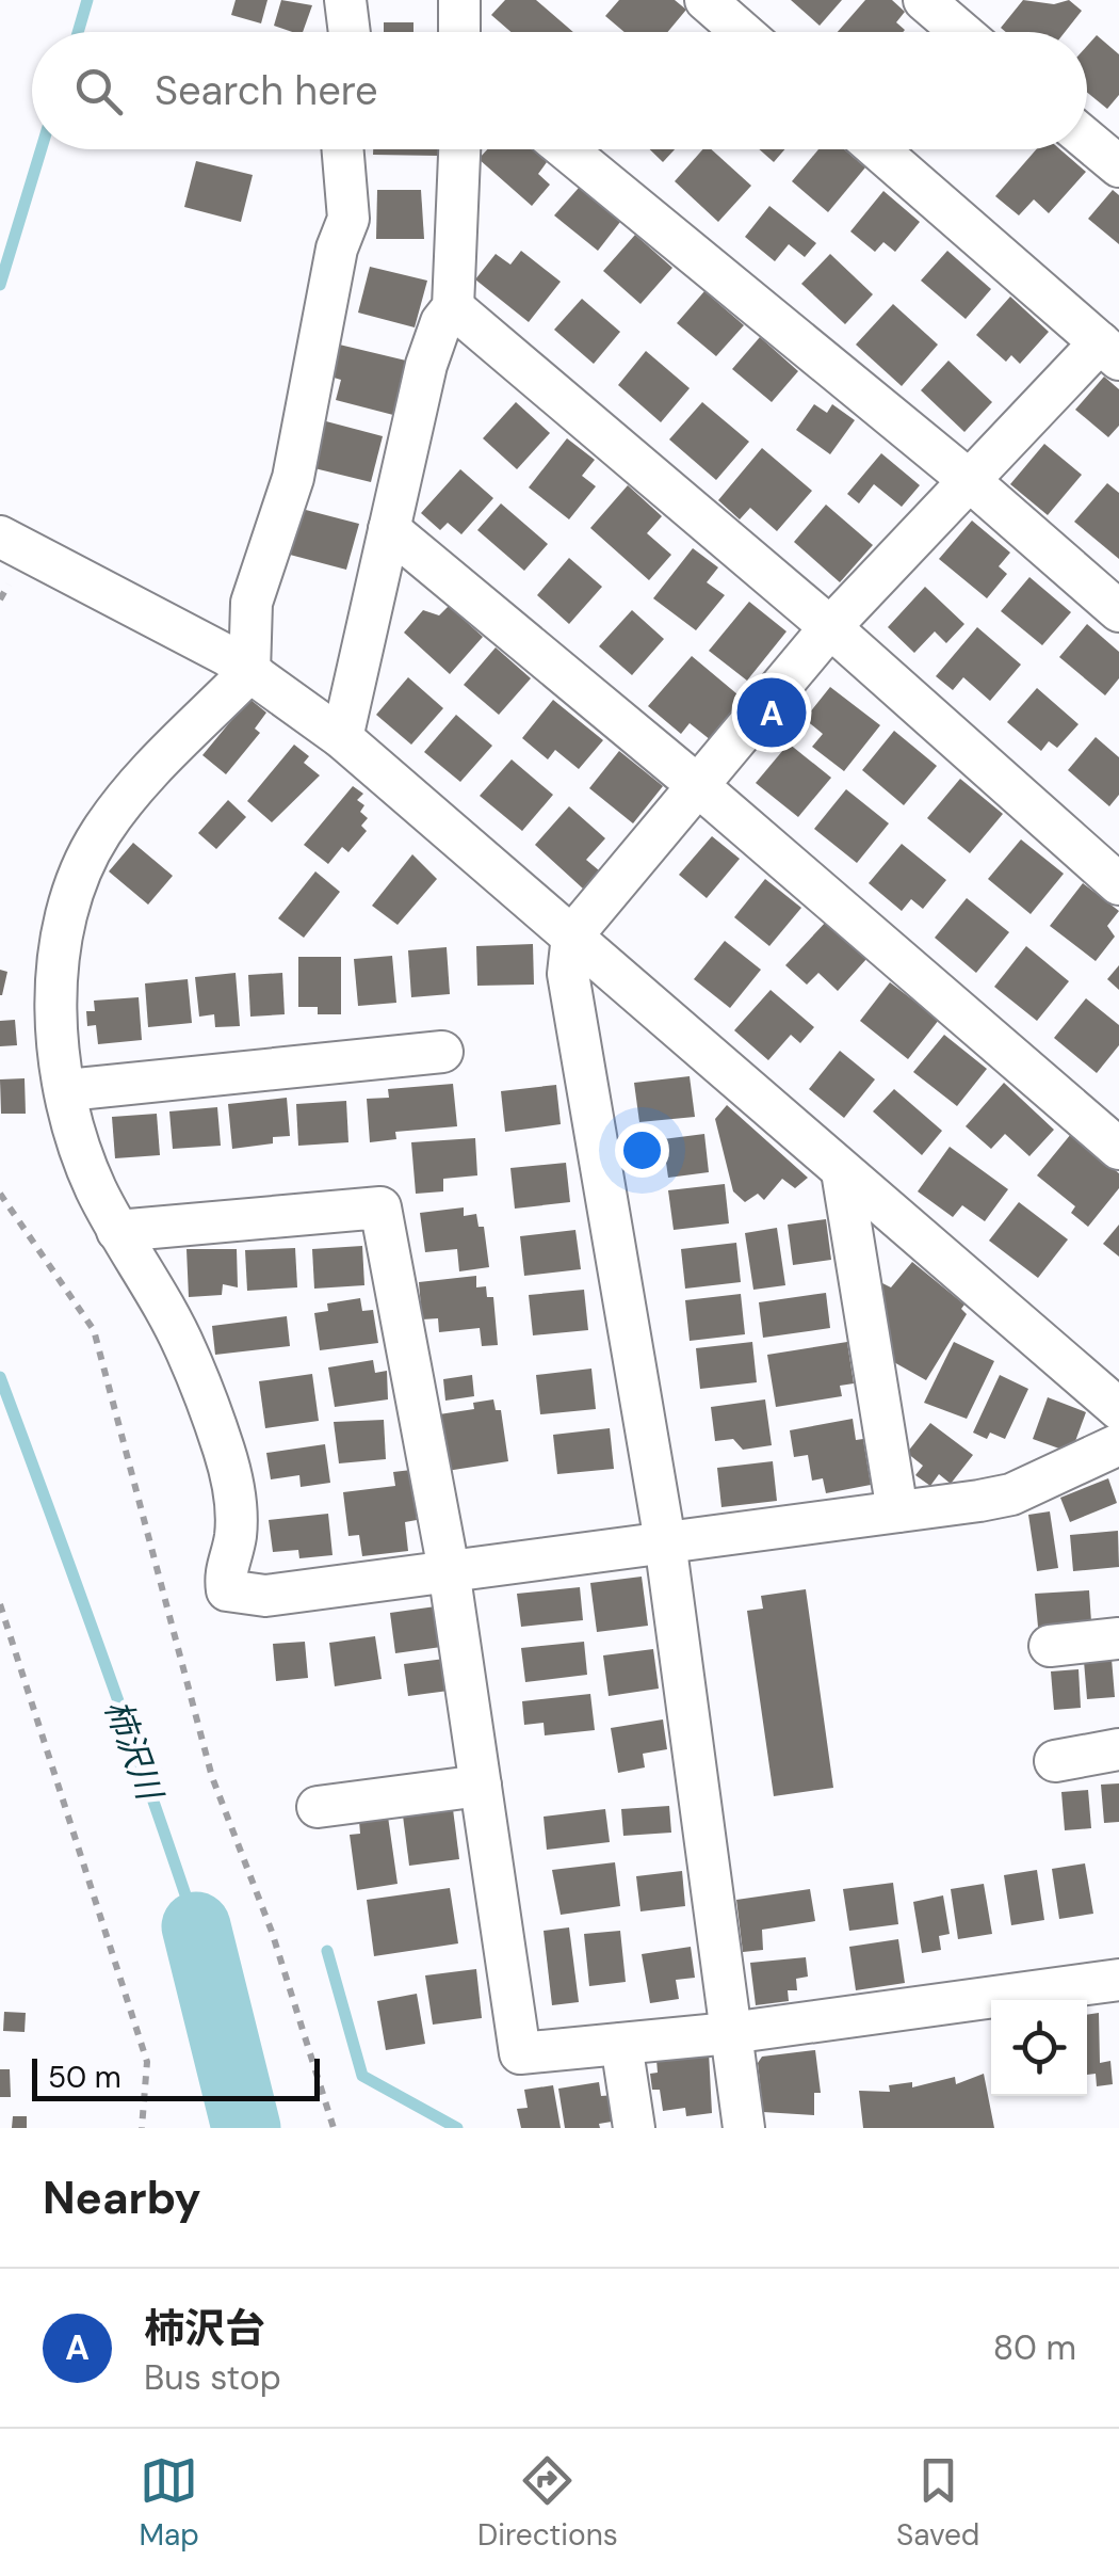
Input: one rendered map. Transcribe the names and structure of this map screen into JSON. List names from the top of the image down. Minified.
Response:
{"water":["柿沢川"],"scale_bar":"50 m","page":{"search":"Search here","pins":"A","scale":"50 m","heading":"Nearby","list":[{"mark":"A","name":"柿沢台","note":"Bus stop","value":"80 m"}],"nav":["Map","Directions","Saved"]}}
